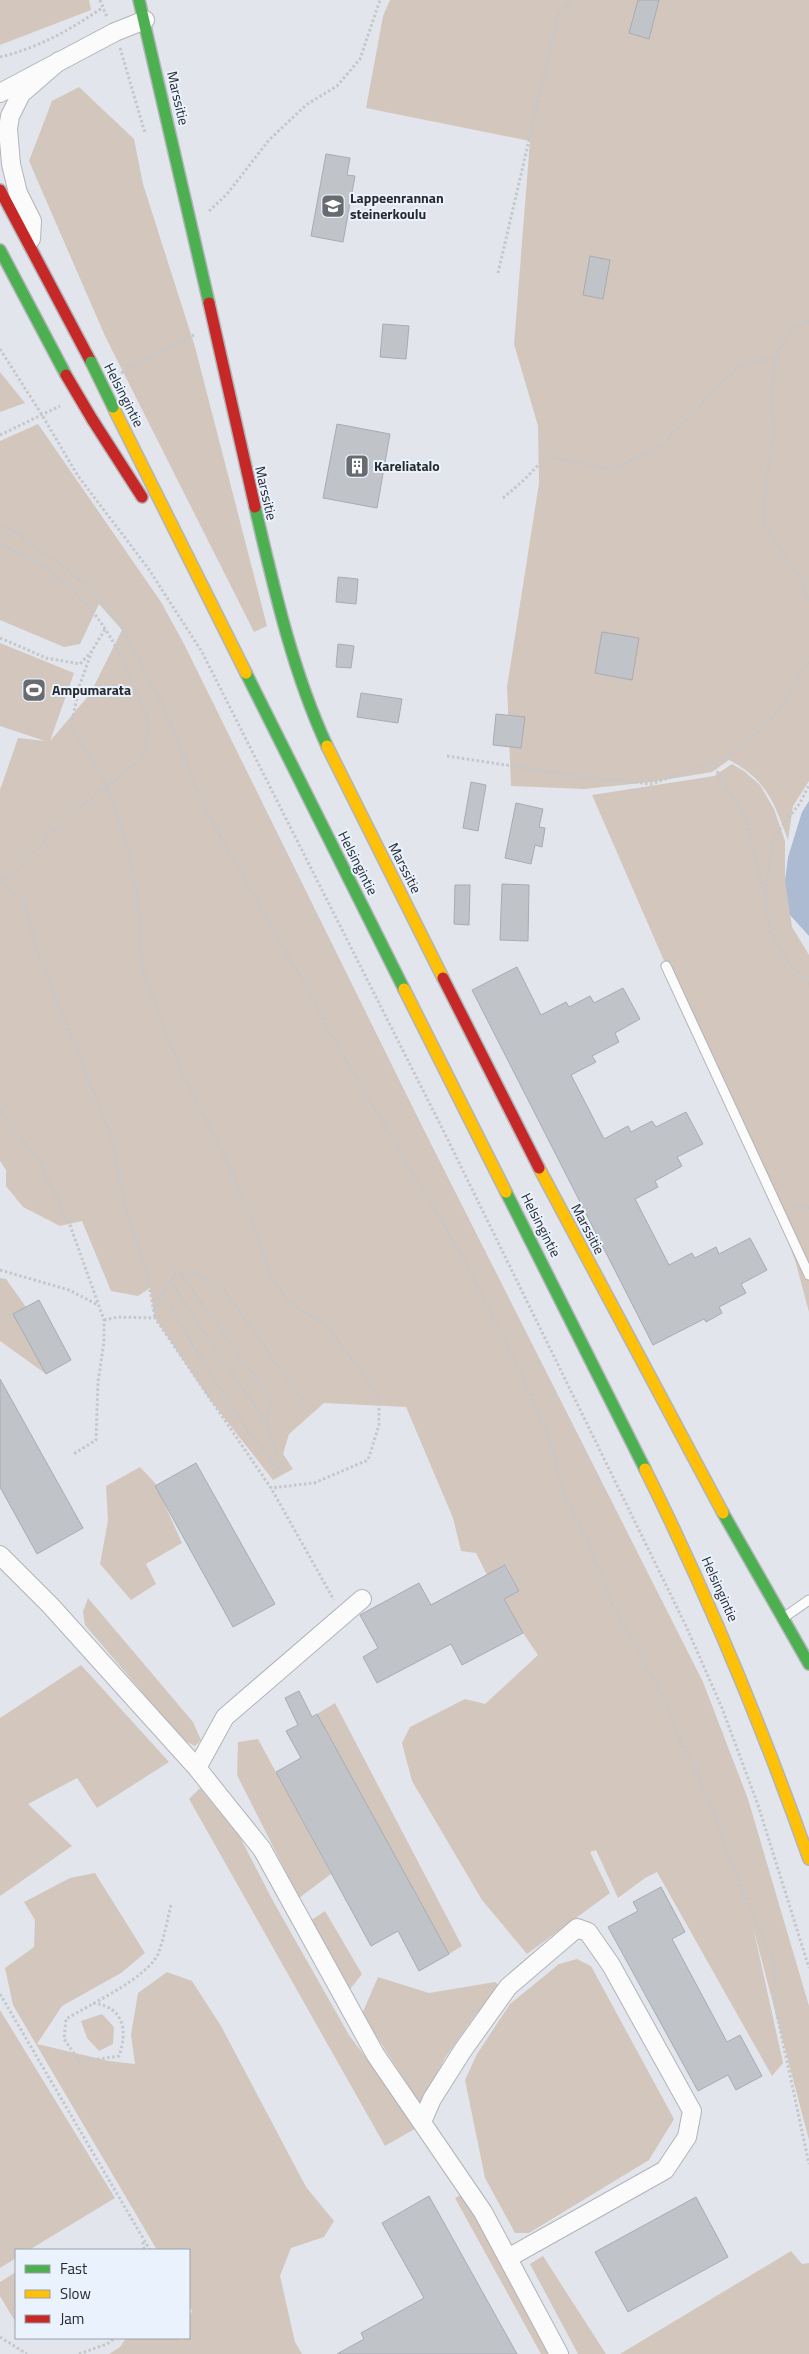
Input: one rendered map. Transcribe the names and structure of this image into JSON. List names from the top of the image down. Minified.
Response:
{"streets":{"main road":["Marssitie","Helsingintie"]},"places":{"school or university":["Lappeenrannan steinerkoulu"],"building":["Kareliatalo"],"sports":["Ampumarata"]},"legend":["Fast","Slow","Jam"]}
